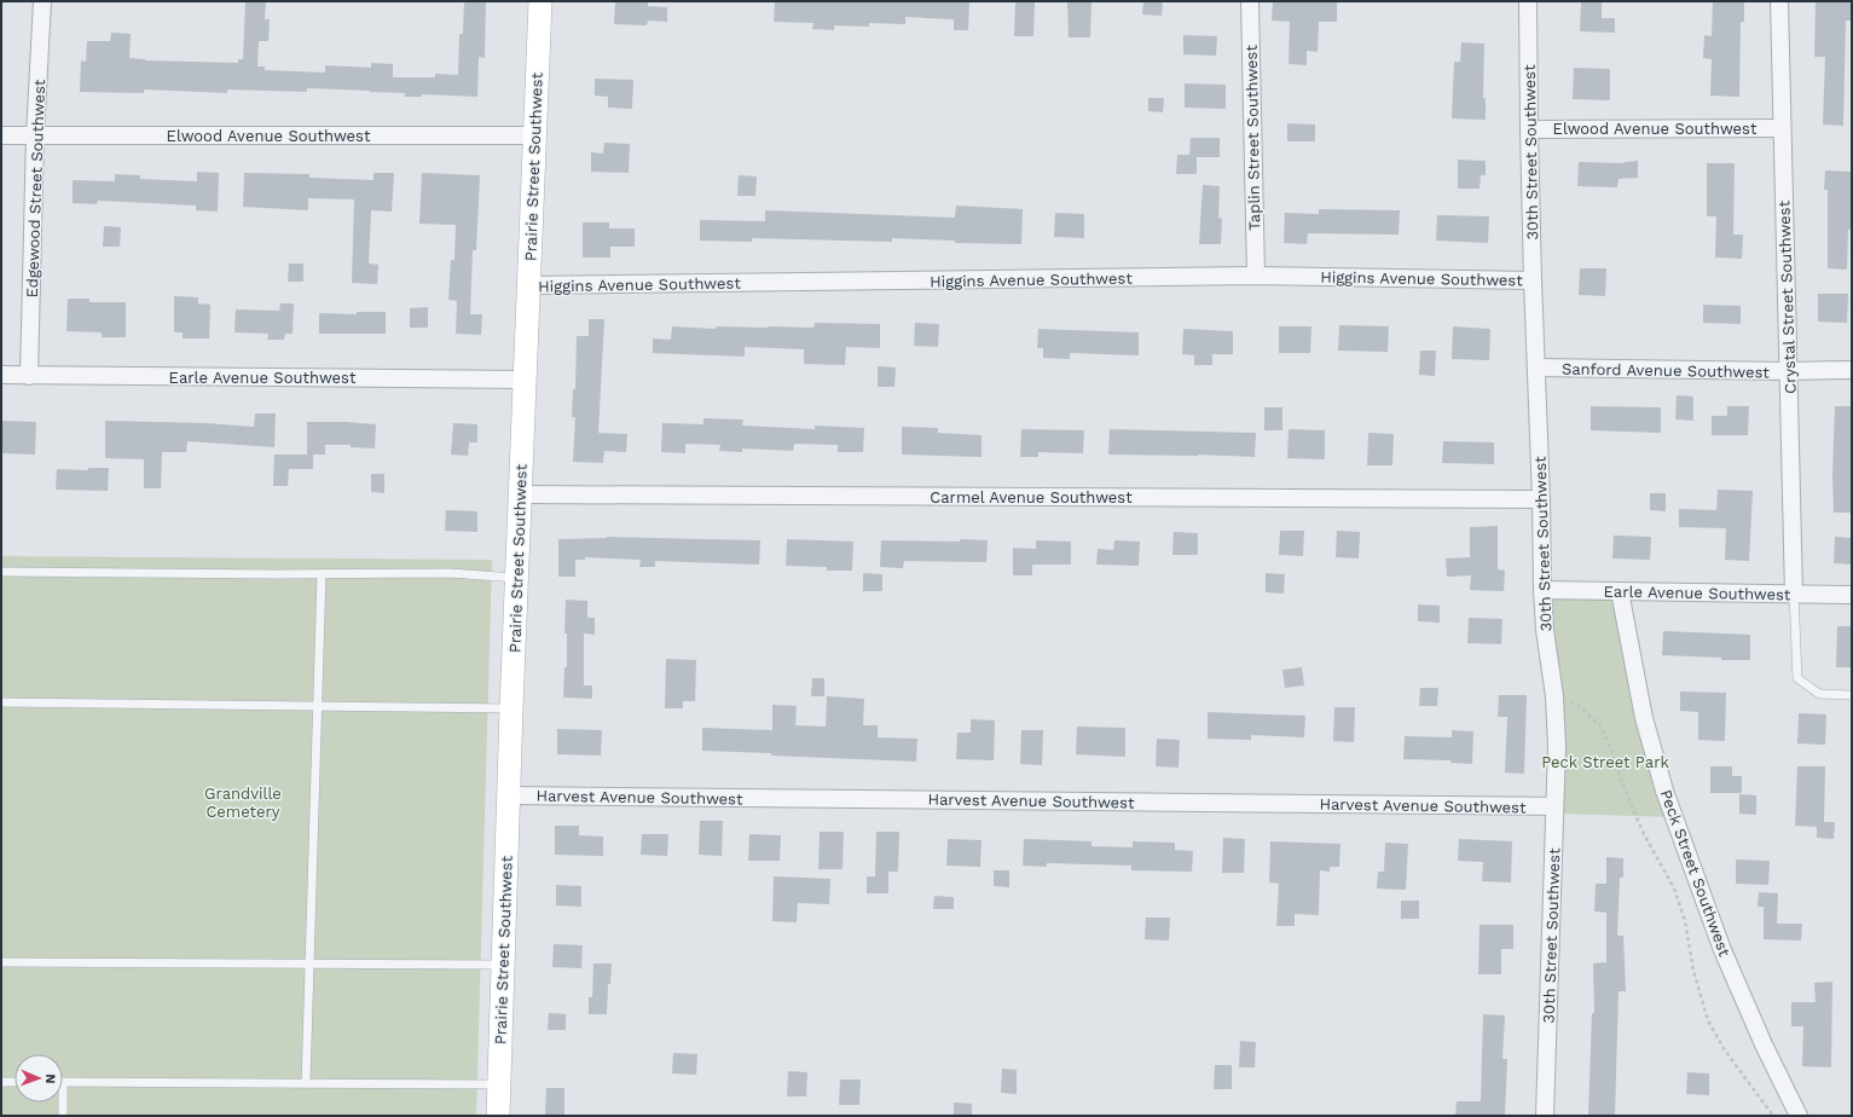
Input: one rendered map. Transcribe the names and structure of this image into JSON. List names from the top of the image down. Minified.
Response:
{"streets":{"street":["Elwood Avenue Southwest","Taplin Street Southwest","30th Street Southwest","Prairie Street Southwest","Edgewood Street Southwest","Higgins Avenue Southwest","Crystal Street Southwest","Sanford Avenue Southwest","Earle Avenue Southwest","Carmel Avenue Southwest","Harvest Avenue Southwest","Peck Street Southwest"]},"crossings":[["Elwood Avenue Southwest","30th Street Southwest"],["Elwood Avenue Southwest","Prairie Street Southwest"],["Elwood Avenue Southwest","Edgewood Street Southwest"],["Elwood Avenue Southwest","Crystal Street Southwest"],["Taplin Street Southwest","Higgins Avenue Southwest"],["30th Street Southwest","Higgins Avenue Southwest"],["30th Street Southwest","Sanford Avenue Southwest"],["30th Street Southwest","Earle Avenue Southwest"],["30th Street Southwest","Carmel Avenue Southwest"],["30th Street Southwest","Harvest Avenue Southwest"],["Prairie Street Southwest","Higgins Avenue Southwest"],["Prairie Street Southwest","Earle Avenue Southwest"],["Prairie Street Southwest","Carmel Avenue Southwest"],["Prairie Street Southwest","Harvest Avenue Southwest"],["Edgewood Street Southwest","Earle Avenue Southwest"],["Crystal Street Southwest","Sanford Avenue Southwest"],["Crystal Street Southwest","Earle Avenue Southwest"],["Earle Avenue Southwest","Peck Street Southwest"]],"parks":["Peck Street Park","Grandville Cemetery"],"north":"right"}
